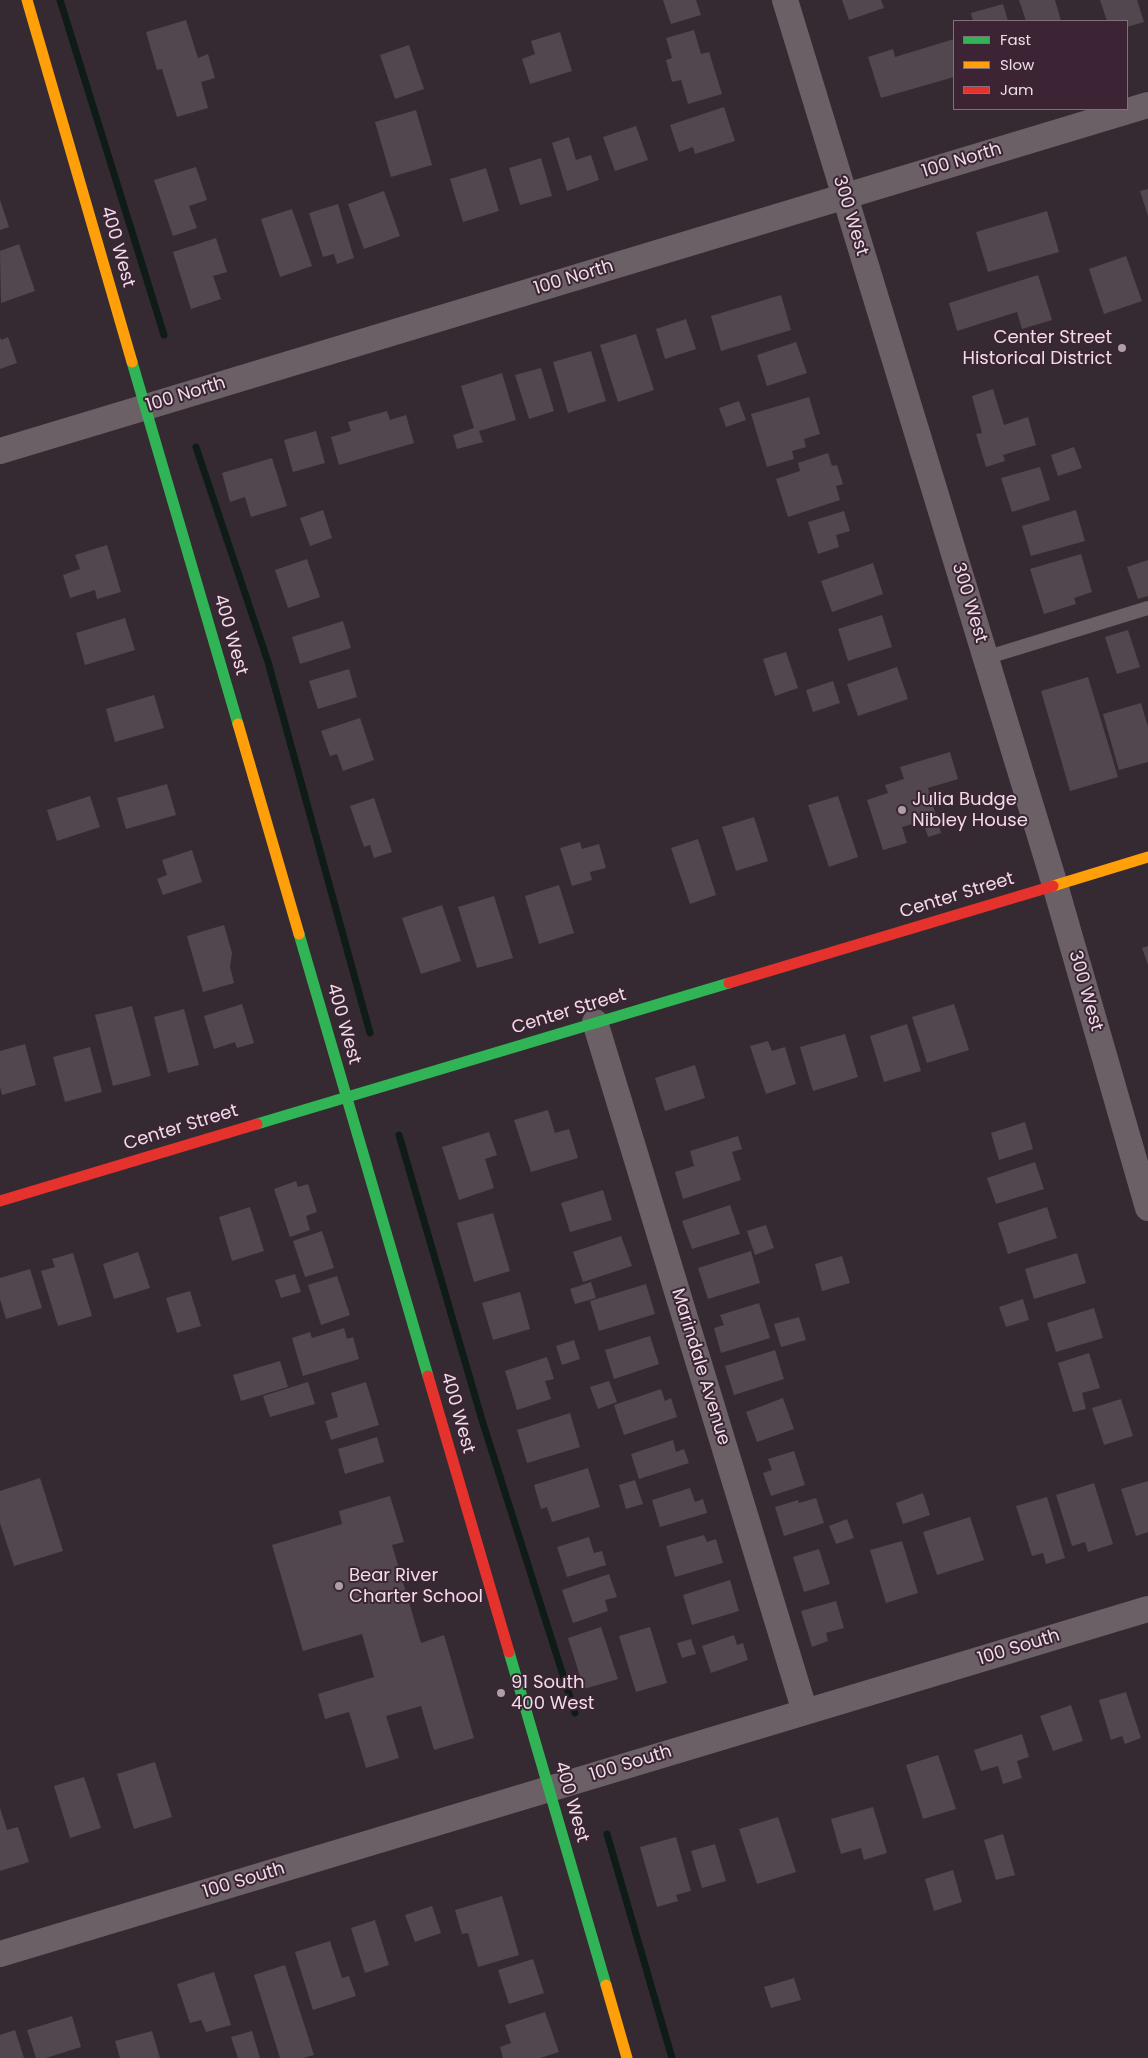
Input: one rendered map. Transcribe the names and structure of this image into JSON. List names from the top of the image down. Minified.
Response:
{"streets":{"street":["100 North","300 West","400 West","Center Street","Marindale Avenue","100 South"]},"crossings":[["100 North","300 West"],["100 North","400 West"],["300 West","Center Street"],["400 West","Center Street"],["400 West","100 South"],["Center Street","Marindale Avenue"],["Marindale Avenue","100 South"]],"places":["Center Street Historical District","Julia Budge Nibley House","Bear River Charter School","91 South 400 West"],"legend":["Fast","Slow","Jam"]}
